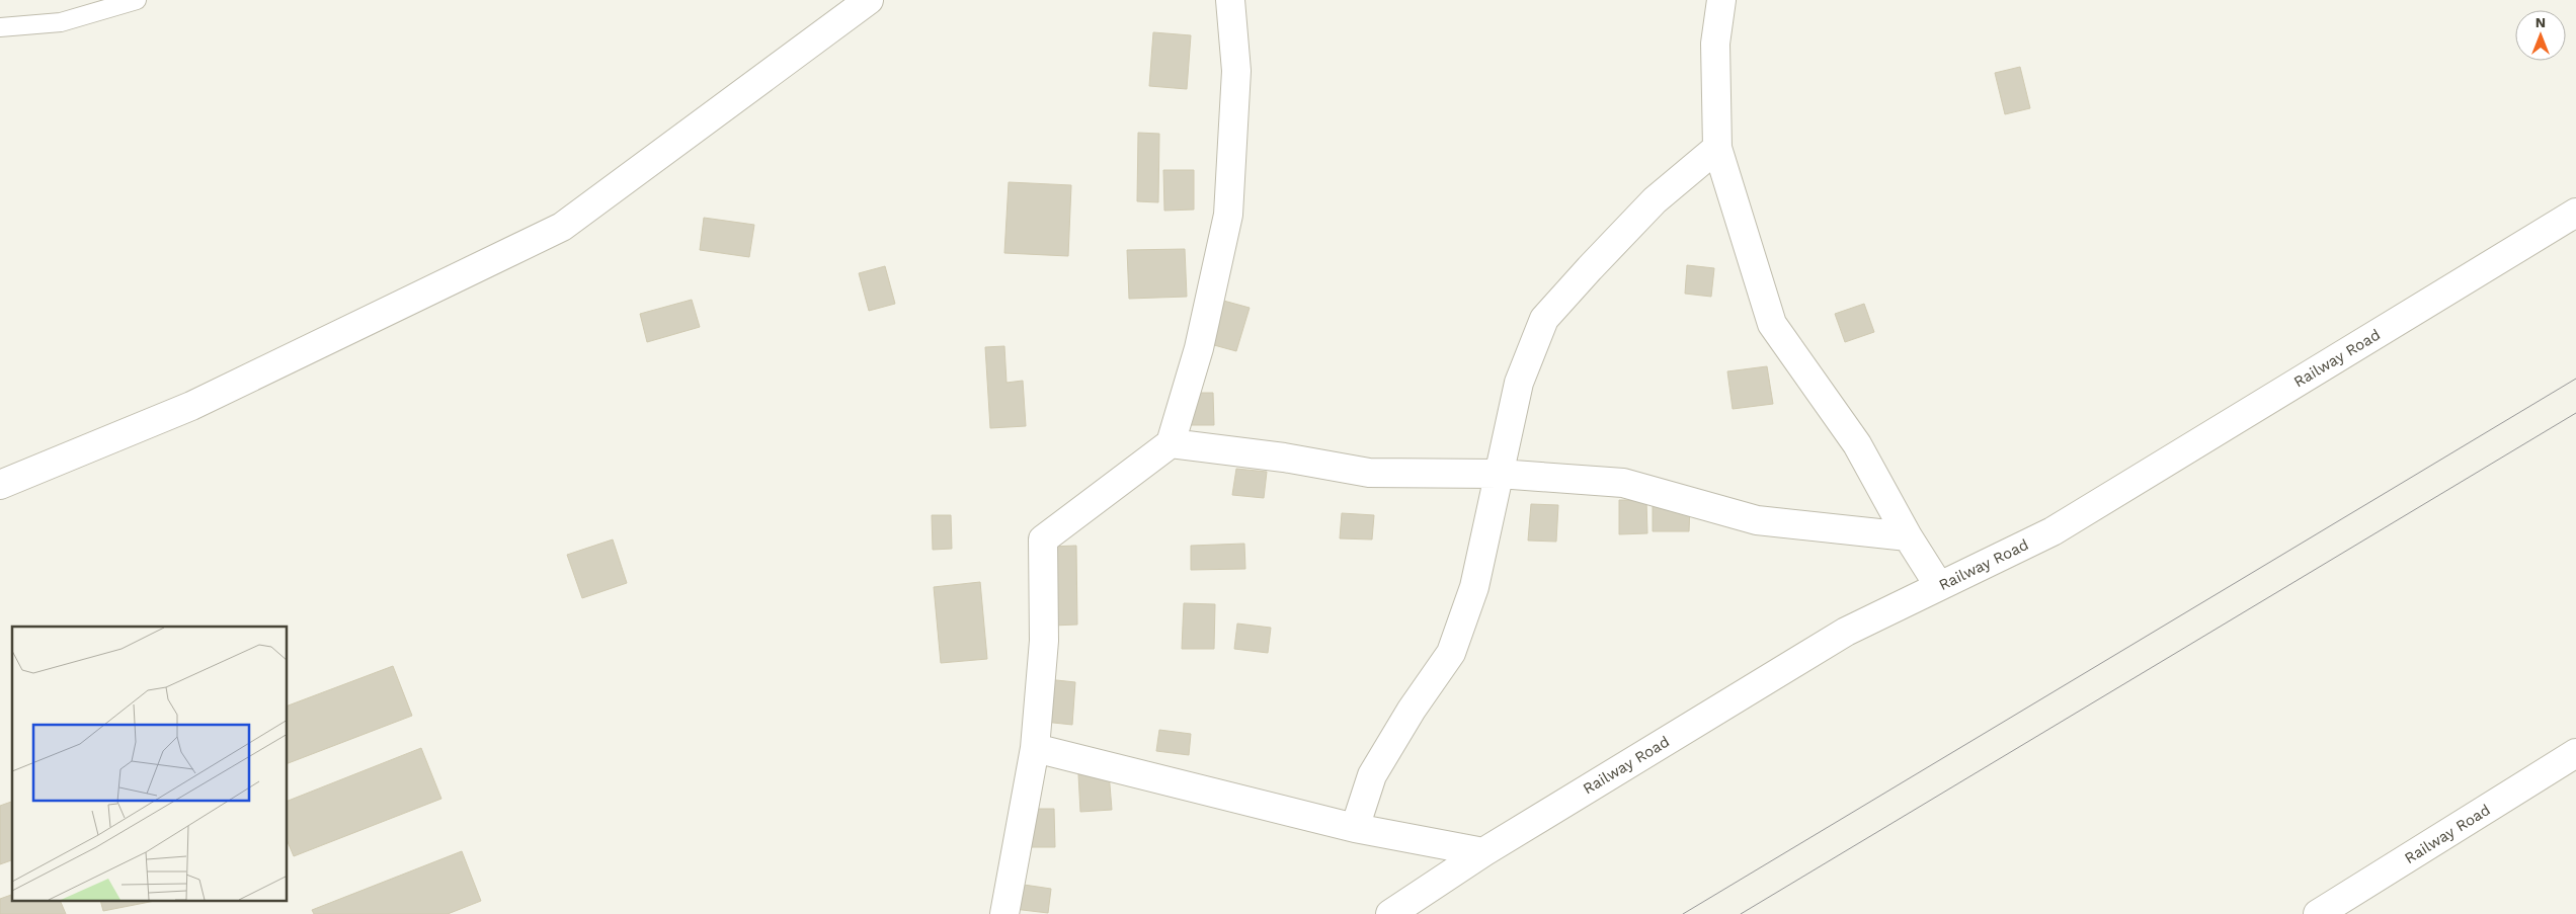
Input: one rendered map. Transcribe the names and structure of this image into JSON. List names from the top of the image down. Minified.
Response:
{"streets":{"street":["Railway Road"]},"north":"top"}
